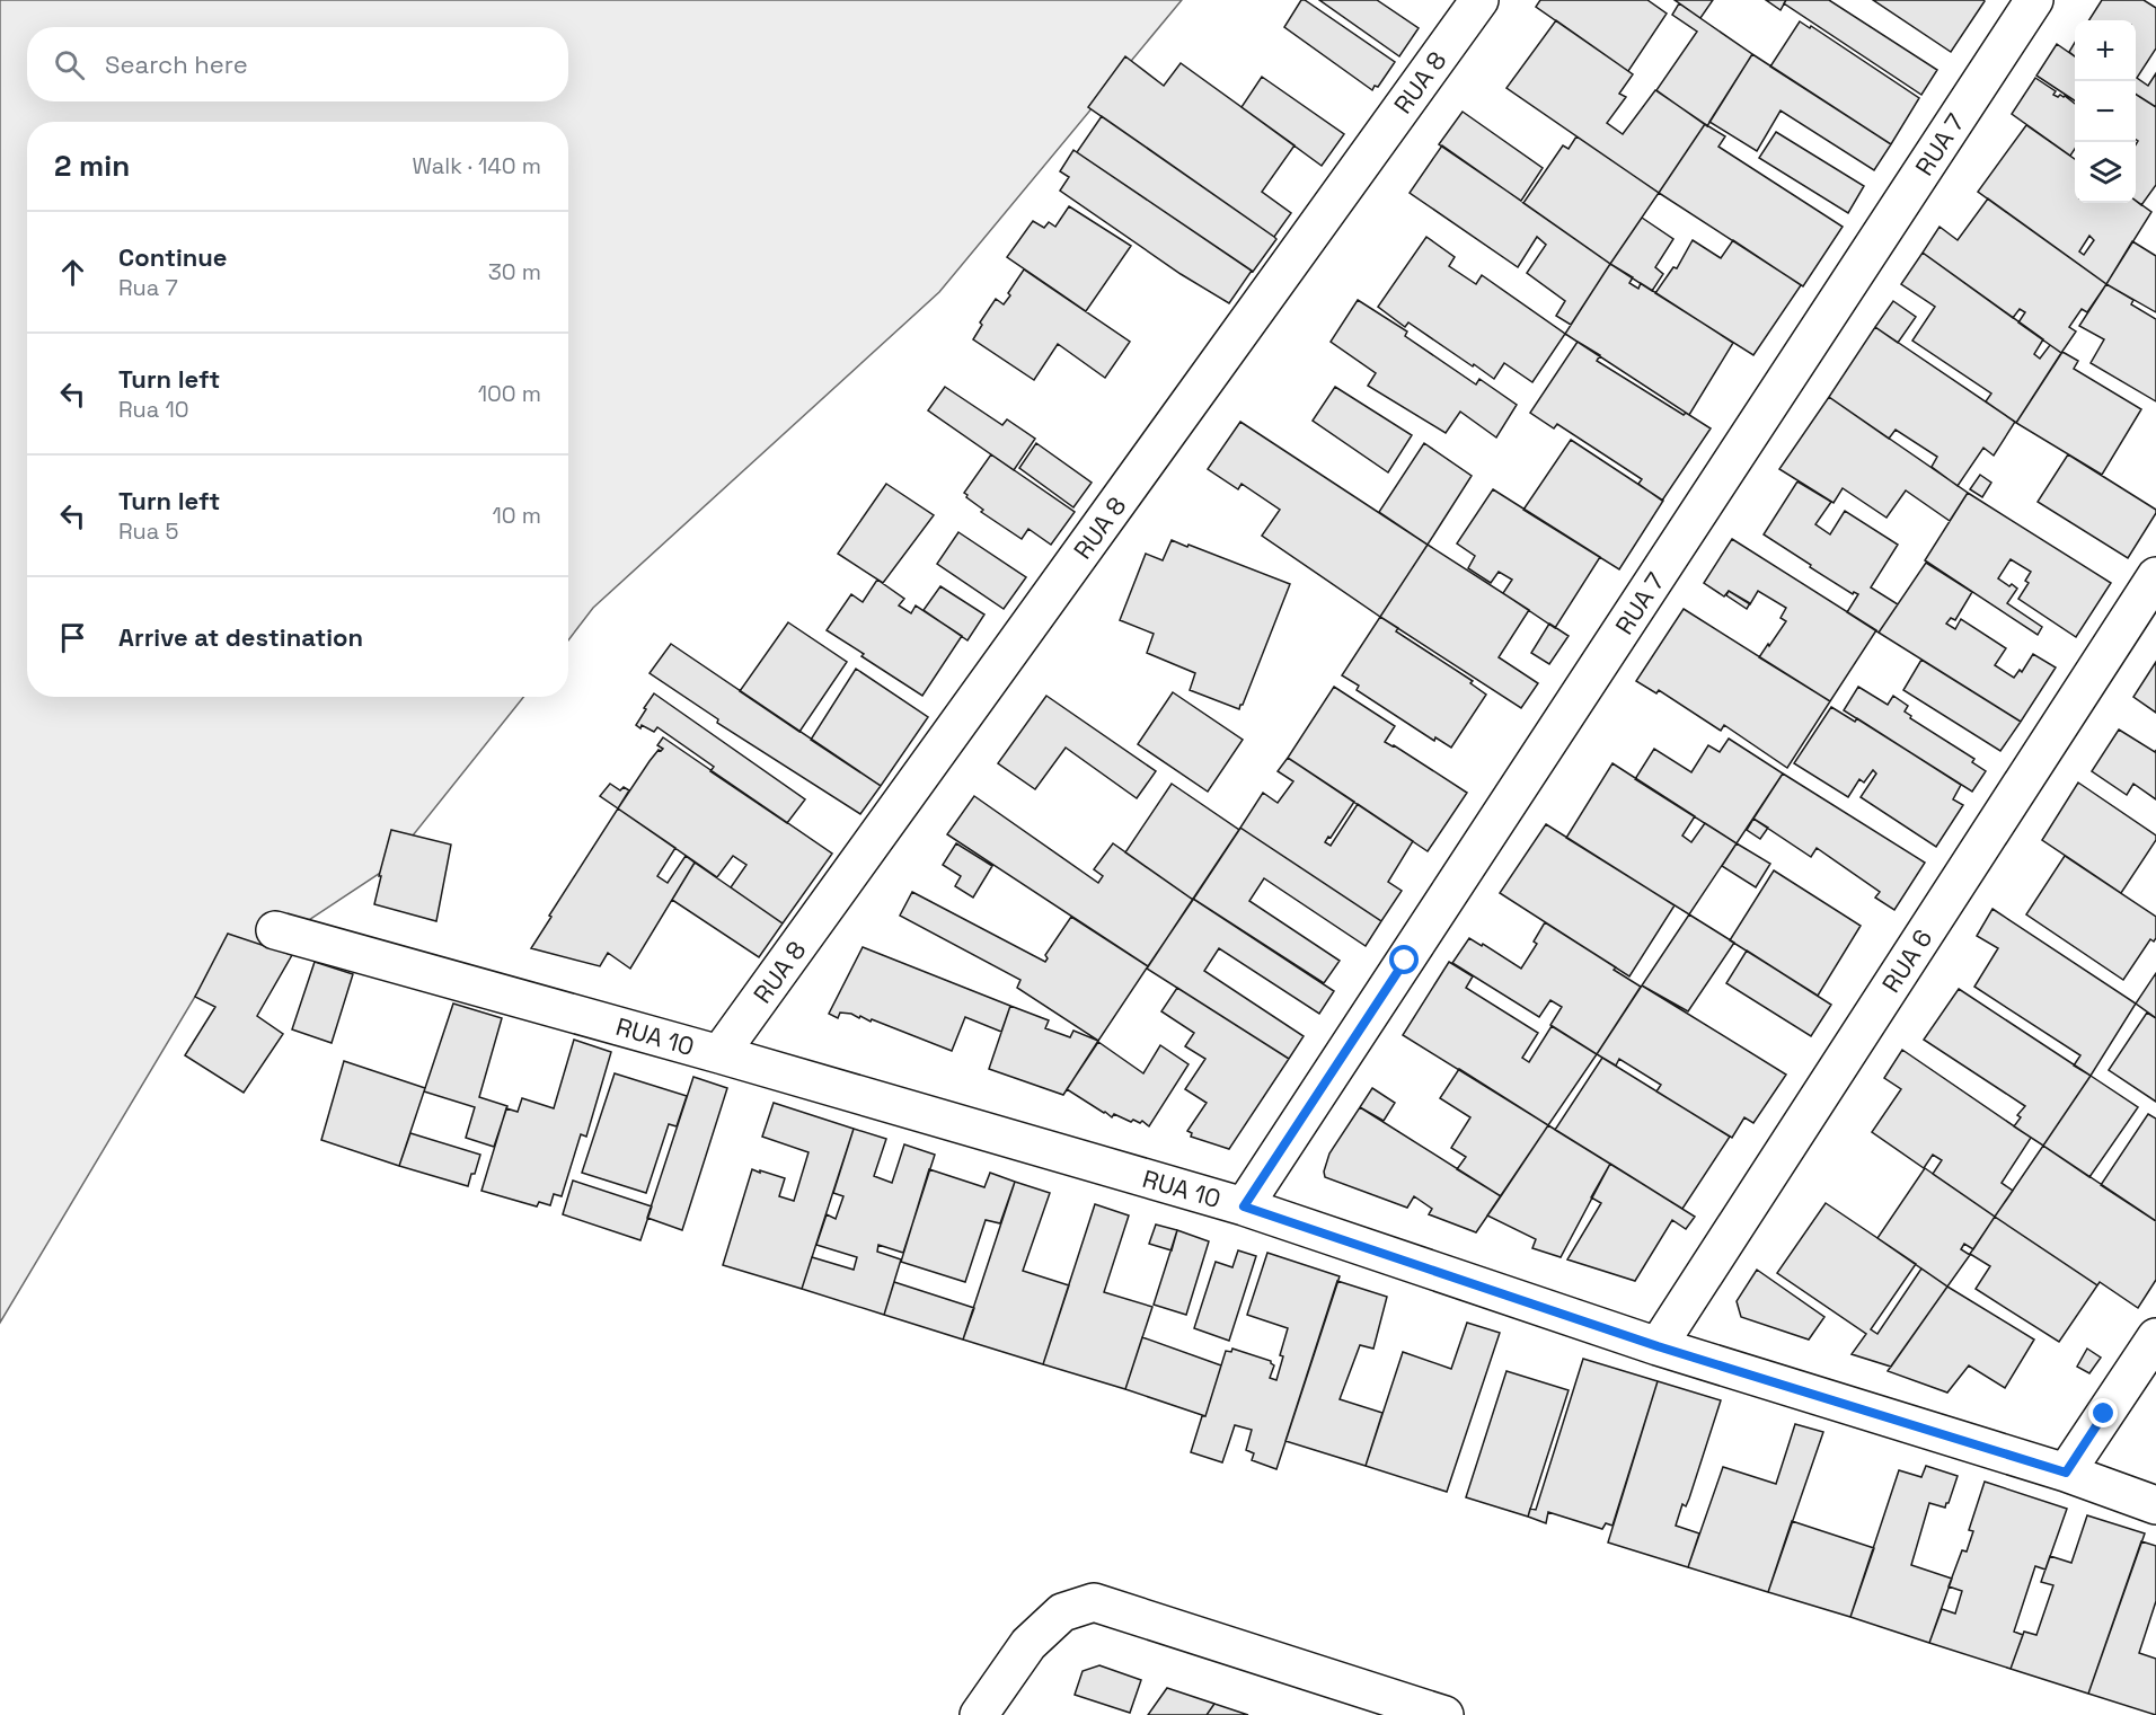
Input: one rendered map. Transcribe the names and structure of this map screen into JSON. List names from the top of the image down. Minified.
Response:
{"streets":{"street":["RUA 8","RUA 7","RUA 6","RUA 10"]},"crossings":[["RUA 8","RUA 10"],["RUA 7","RUA 10"],["RUA 6","RUA 10"]],"page":{"map_buttons":["+","−"],"search":"Search here","heading":["2 min","Walk · 140 m"],"list":[["Continue","Rua 7","30 m"],["Turn left","Rua 10","100 m"],["Turn left","Rua 5","10 m"],"Arrive at destination"]}}
